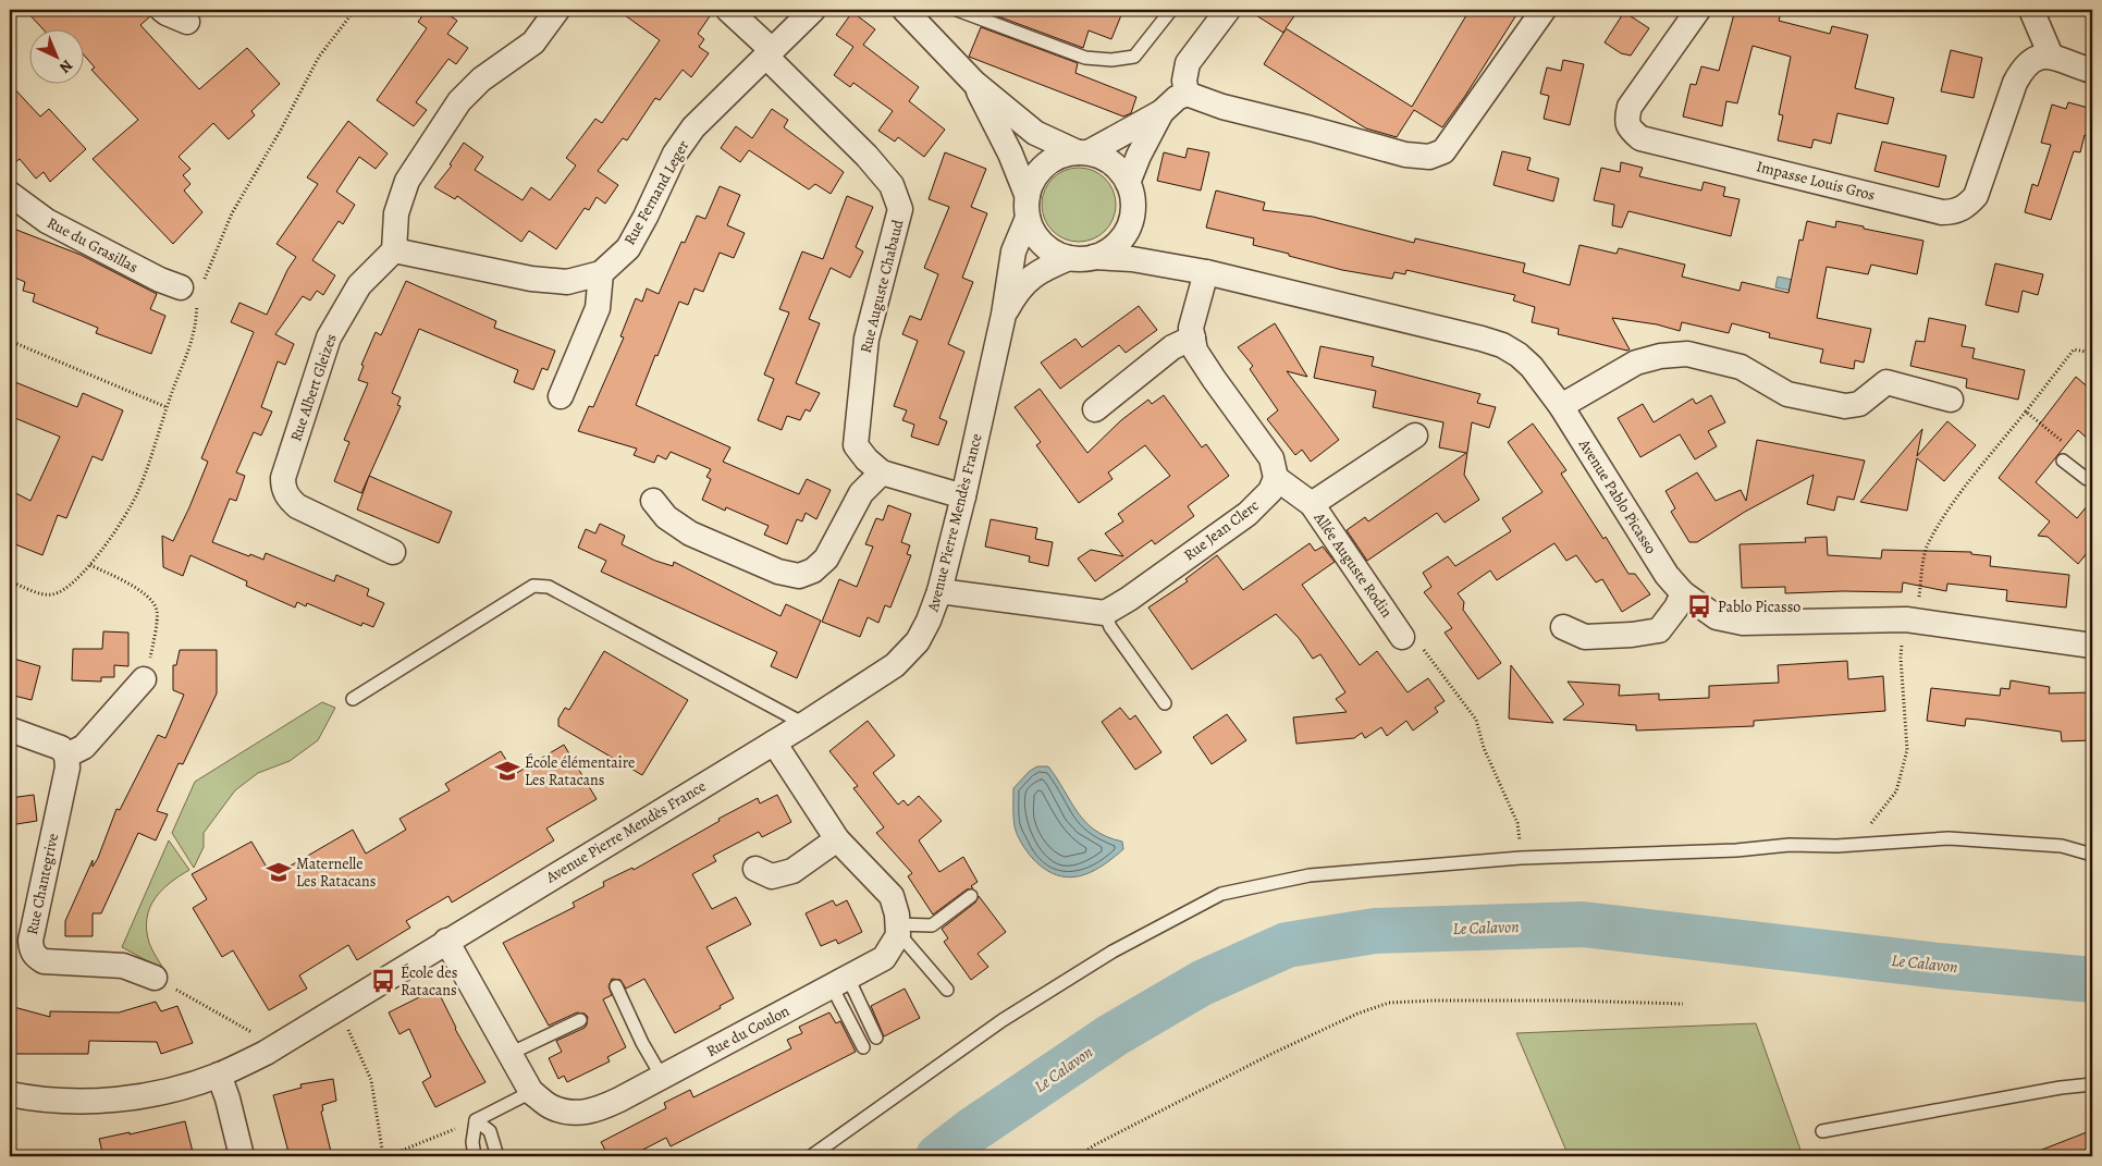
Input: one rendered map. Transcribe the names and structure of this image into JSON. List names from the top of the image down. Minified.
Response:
{"streets":{"street":["Impasse Louis Gros","Rue Fernand Leger","Rue du Grasillas","Rue Auguste Chabaud","Rue Albert Gleizes","Avenue Pablo Picasso","Avenue Pierre Mendès France","Rue Jean Clerc","Allée Auguste Rodin","Rue Chantegrive","Rue du Coulon"]},"crossings":[["Rue Fernand Leger","Rue Auguste Chabaud"],["Rue Fernand Leger","Rue Albert Gleizes"],["Rue Auguste Chabaud","Avenue Pierre Mendès France"],["Avenue Pablo Picasso","Avenue Pierre Mendès France"],["Avenue Pierre Mendès France","Rue du Coulon"],["Rue Jean Clerc","Allée Auguste Rodin"]],"water":["Le Calavon"],"places":{"bus stop":["Pablo Picasso","École des Ratacans"],"school or university":["École élémentaire Les Ratacans","Maternelle Les Ratacans"]},"north":"bottom right"}
